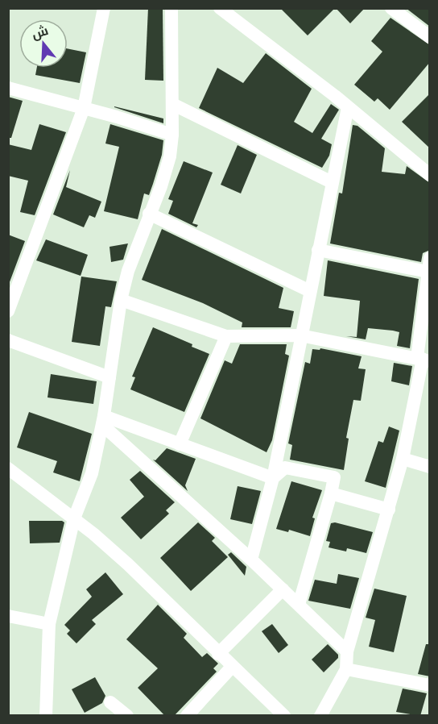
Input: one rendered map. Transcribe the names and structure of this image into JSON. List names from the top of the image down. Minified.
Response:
{"north":"top"}
